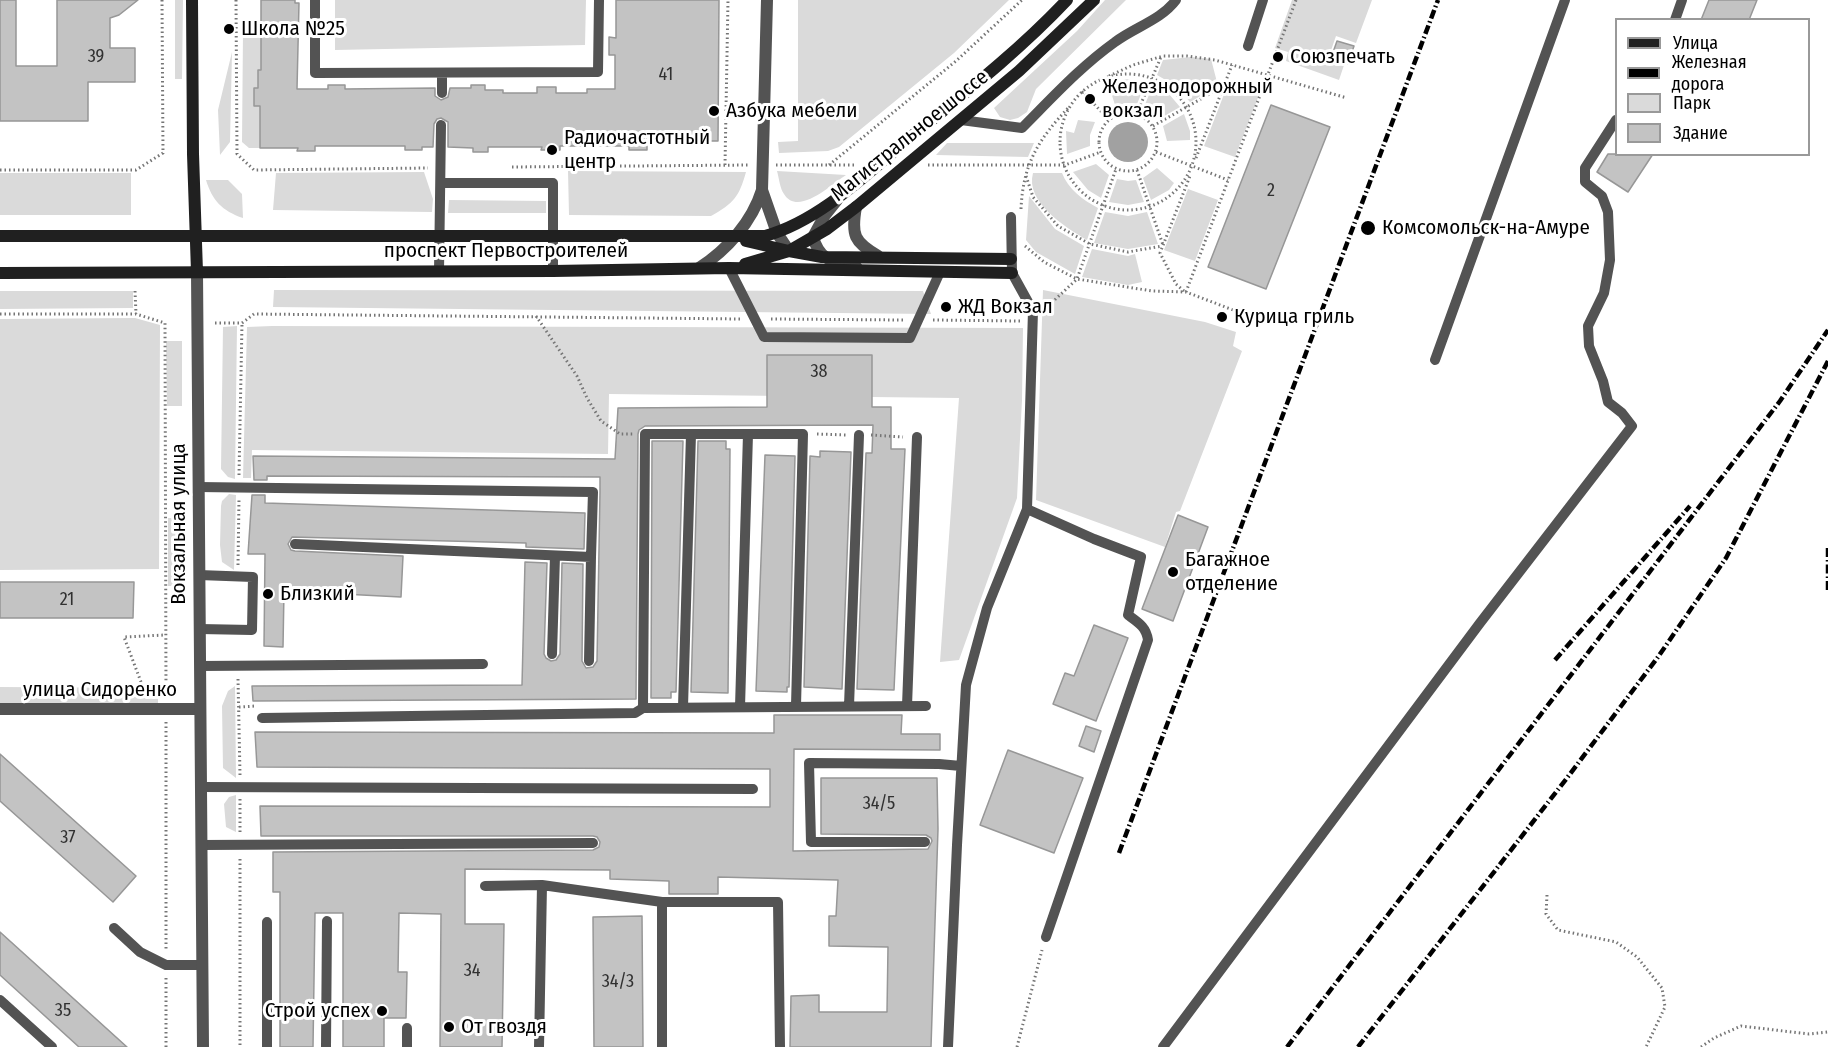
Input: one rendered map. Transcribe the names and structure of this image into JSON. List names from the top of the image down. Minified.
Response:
{"streets":{"main road":["Магистральное шоссе","проспект Первостроителей","Вокзальная улица"],"street":["улица Сидоренко"]},"crossings":[["Магистральное шоссе","проспект Первостроителей"],["проспект Первостроителей","Вокзальная улица"],["Вокзальная улица","улица Сидоренко"]],"places":["Школа №25","Союзпечать","Железнодорожный вокзал","Азбука мебели","Радиочастотный центр","Комсомольск-на-Амуре","ЖД Вокзал","Курица гриль","Багажное отделение","Близкий","Строй успех","От гвоздя"],"house_numbers":["39","41","2","38","21","34/5","37","34","34/3","35"],"legend":["Улица","Железная дорога","Парк","Здание"]}
